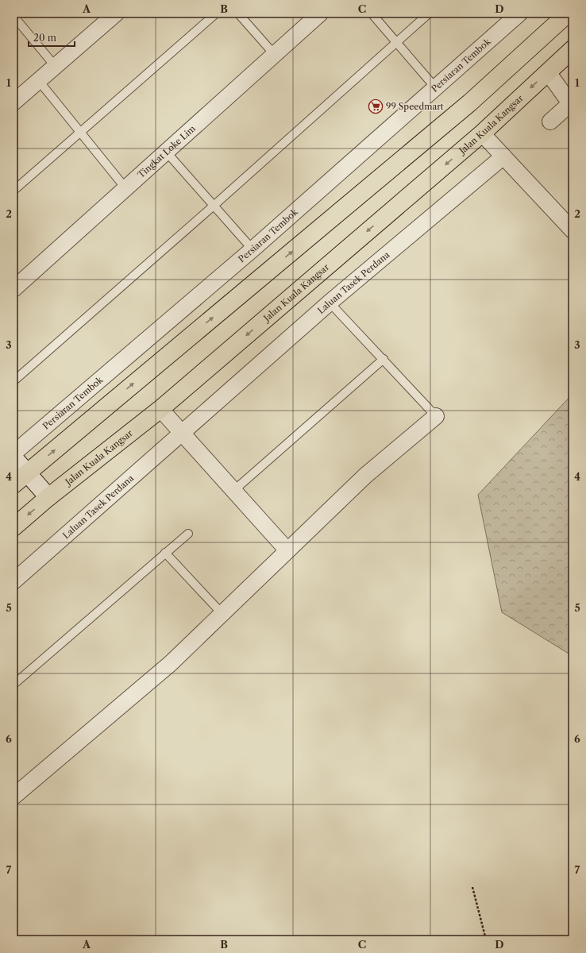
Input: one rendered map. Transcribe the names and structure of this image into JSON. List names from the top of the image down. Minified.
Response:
{"streets":{"highway":["Jalan Kuala Kangsar"],"street":["Persiaran Tembok","Tingkat Loke Lim","Laluan Tasek Perdana"]},"places":{"supermarket":["99 Speedmart"]},"scale_bar":"20 m","grid":{"columns":["A","B","C","D"],"rows":["1","2","3","4","5","6","7"]}}
